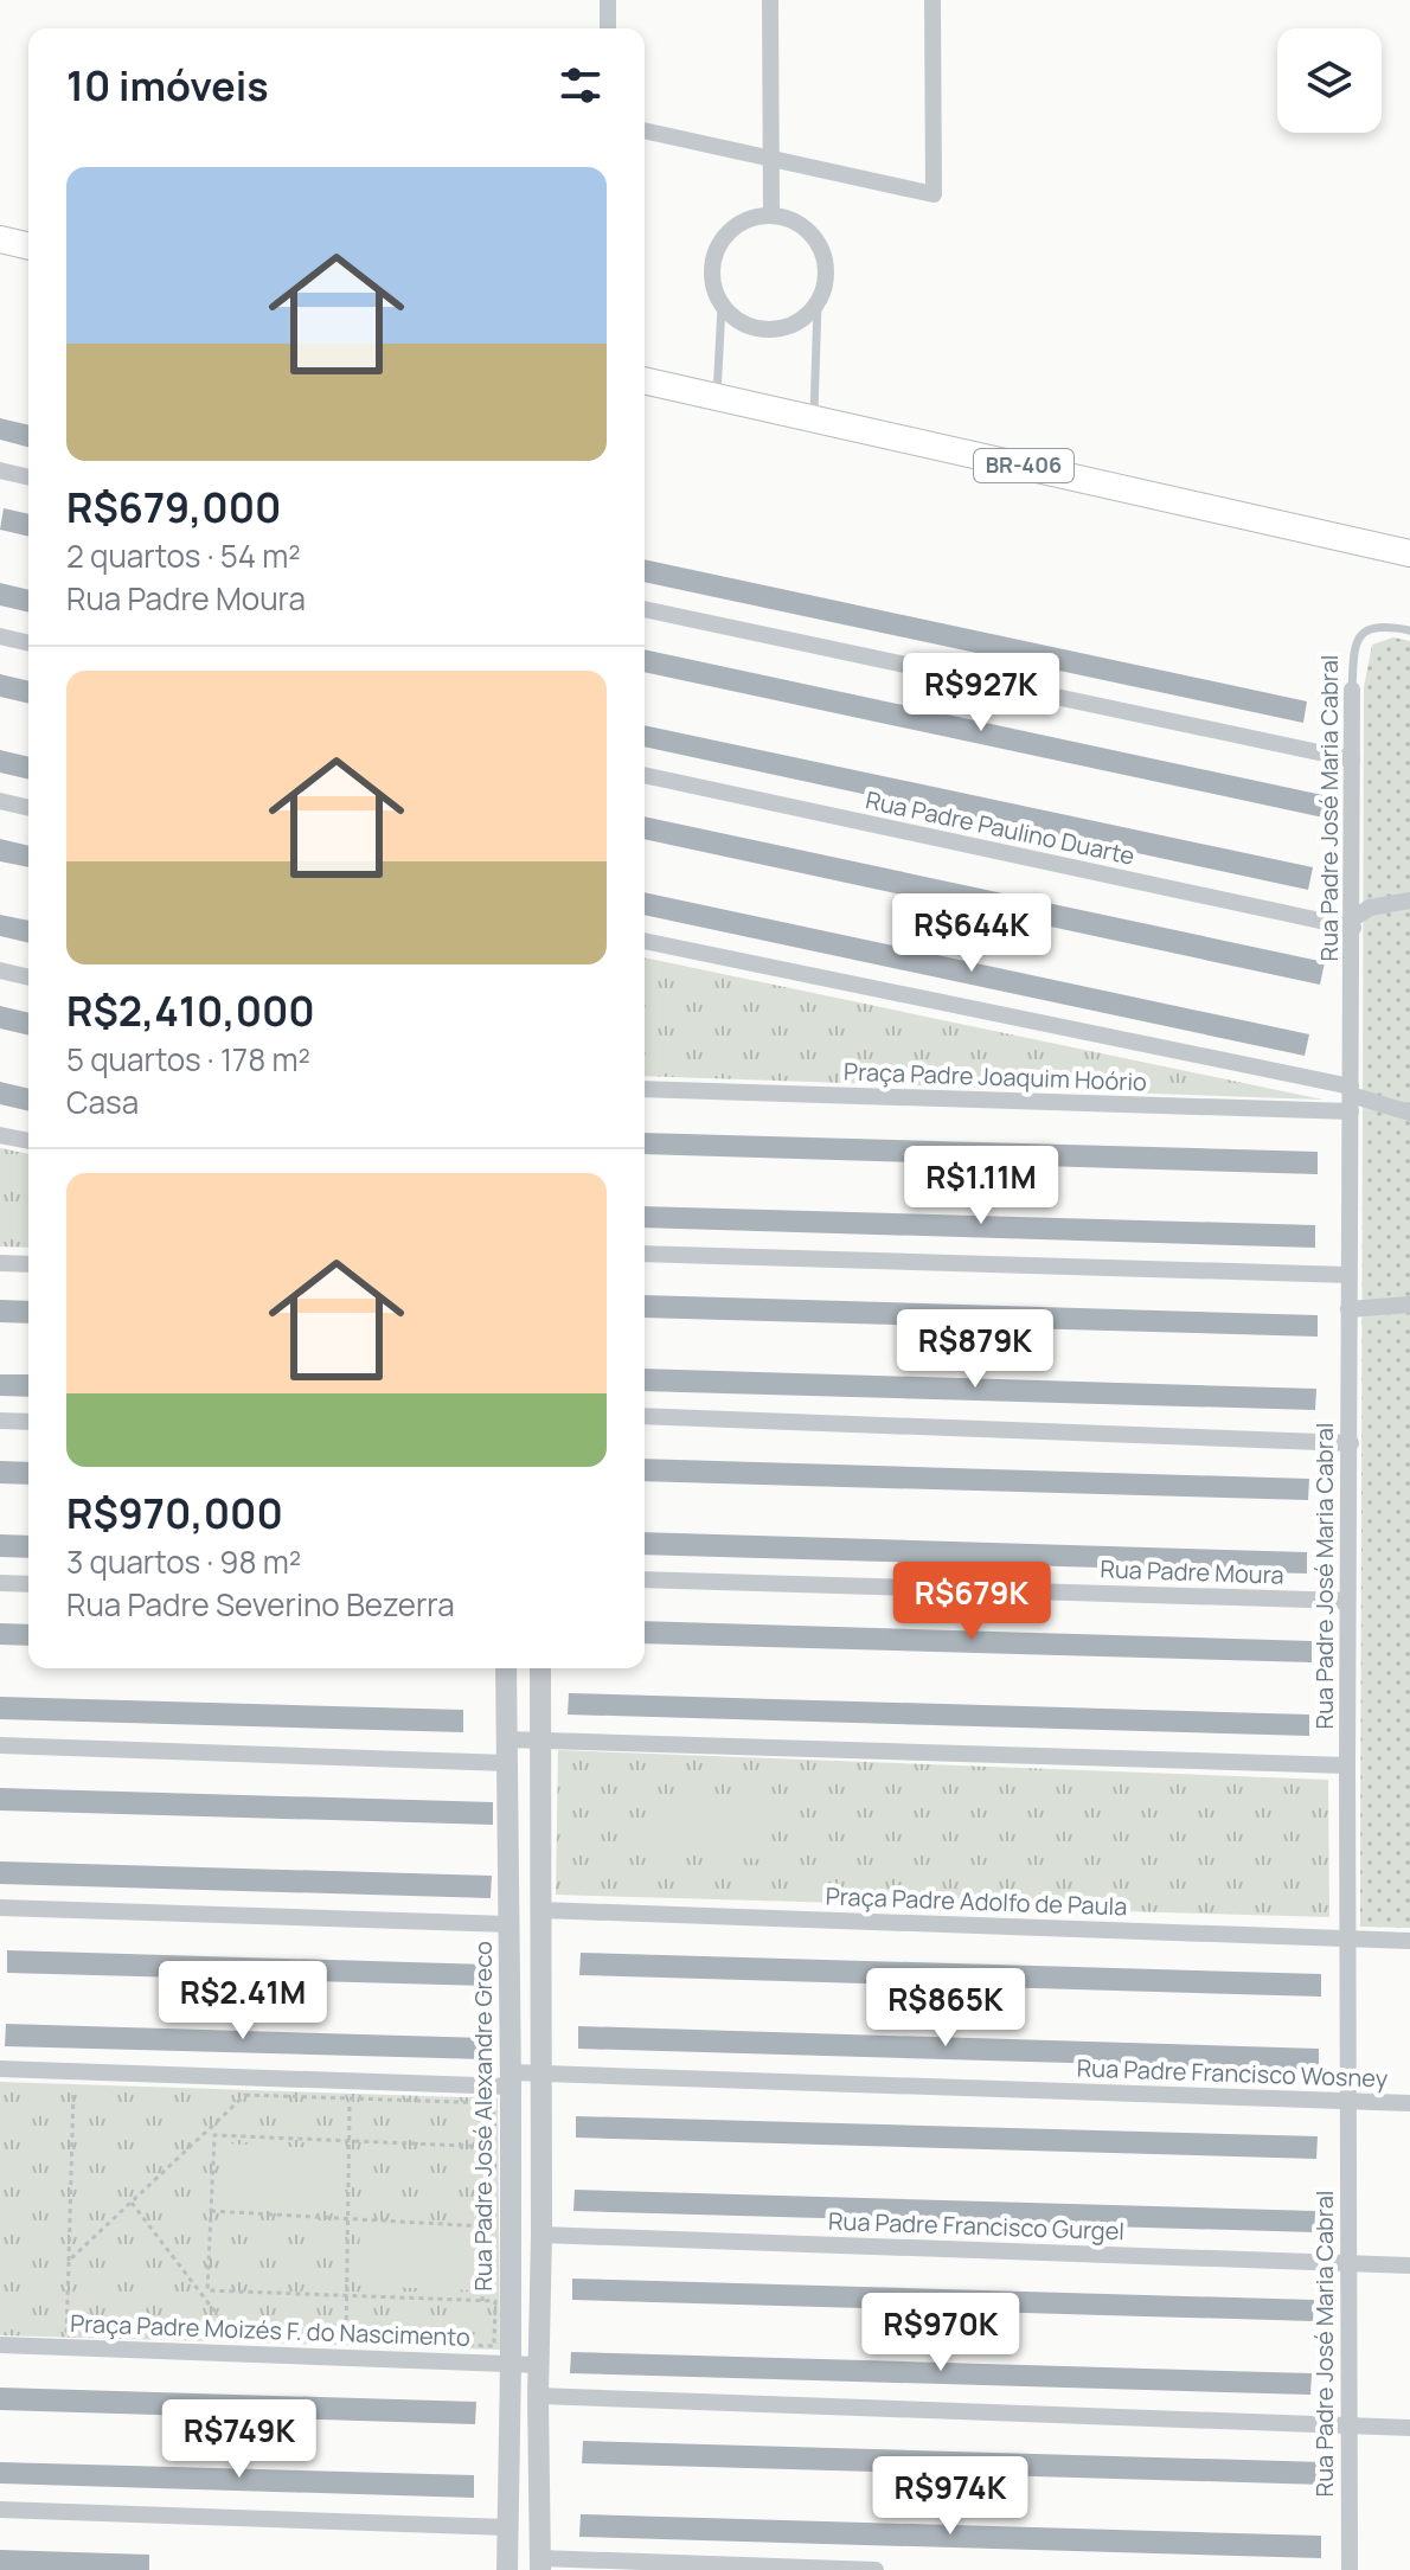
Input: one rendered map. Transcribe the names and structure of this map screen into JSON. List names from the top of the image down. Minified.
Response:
{"streets":{"main road":["BR-406"],"street":["Rua Padre José Maria Cabral","Rua Padre Paulino Duarte","Praça Padre Joaquim Hoório","Rua Padre Moura","Praça Padre Adolfo de Paula","Rua Padre Francisco Wosney","Rua Padre José Alexandre Greco","Rua Padre Francisco Gurgel","Praça Padre Moizés F. do Nascimento"]},"crossings":[["Rua Padre José Maria Cabral","Rua Padre Paulino Duarte"],["Rua Padre José Maria Cabral","Praça Padre Joaquim Hoório"],["Rua Padre José Maria Cabral","Rua Padre Moura"],["Rua Padre José Maria Cabral","Praça Padre Adolfo de Paula"],["Rua Padre José Maria Cabral","Rua Padre Francisco Wosney"],["Rua Padre José Maria Cabral","Rua Padre Francisco Gurgel"],["Rua Padre Francisco Wosney","Rua Padre José Alexandre Greco"],["Rua Padre José Alexandre Greco","Praça Padre Moizés F. do Nascimento"]],"page":{"heading":"10 imóveis","list":[{"name":"R$679,000","note":"2 quartos · 54 m² · Rua Padre Moura"},{"name":"R$2,410,000","note":"5 quartos · 178 m² · Casa"},{"name":"R$970,000","note":"3 quartos · 98 m² · Rua Padre Severino Bezerra"}],"price":["R$927K","R$644K","R$1.11M","R$879K","R$679K","R$2.41M","R$865K","R$970K","R$749K","R$974K"]}}
